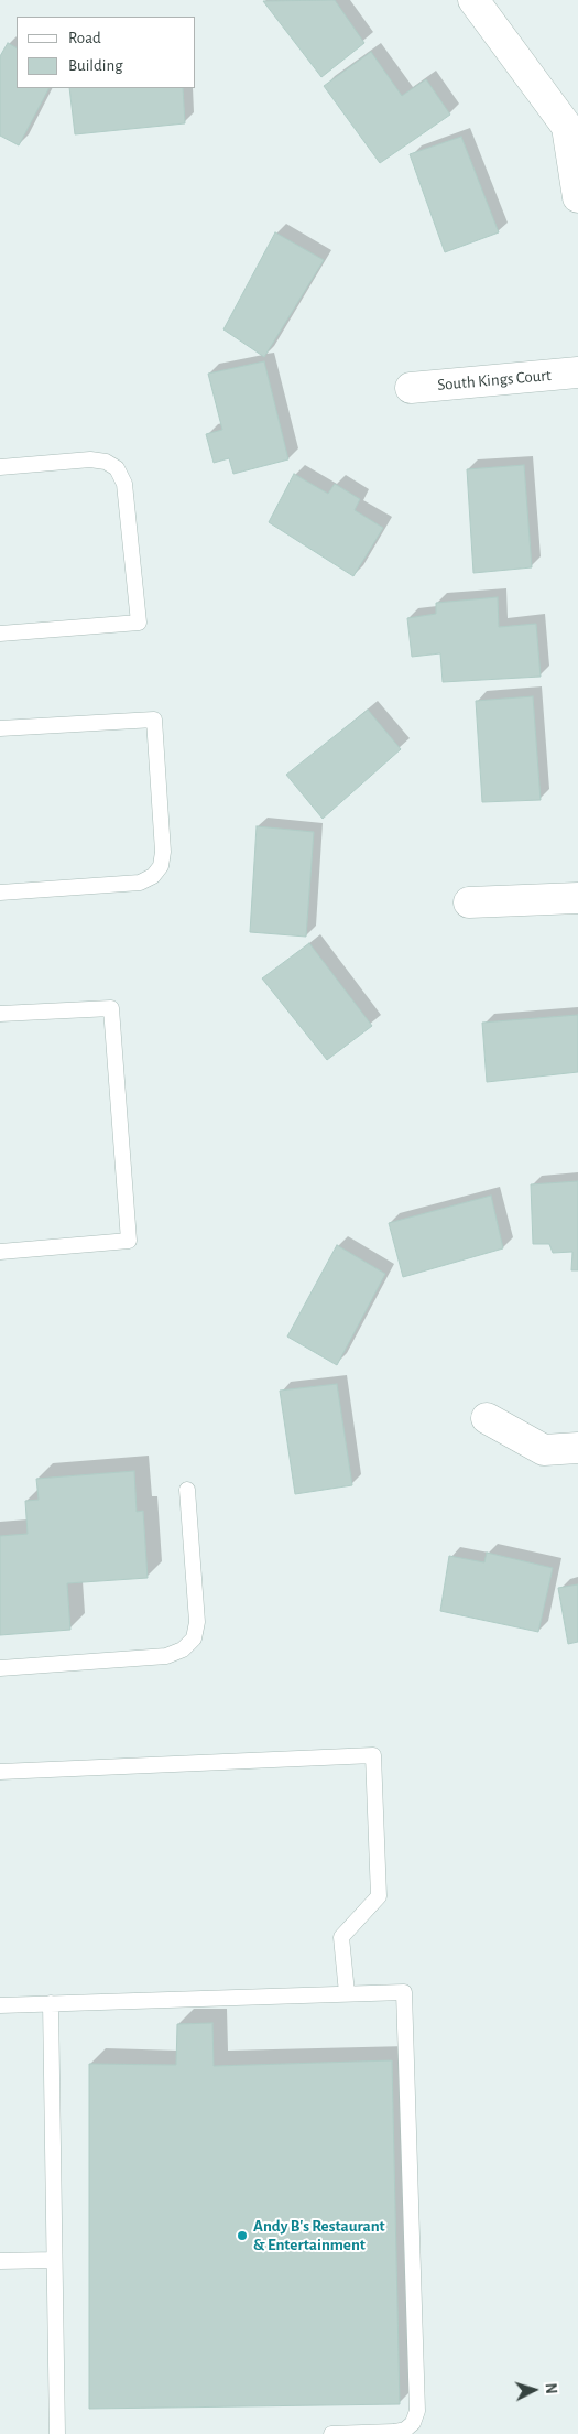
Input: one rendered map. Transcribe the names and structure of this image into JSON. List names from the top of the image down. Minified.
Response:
{"streets":{"street":["South Kings Court"]},"places":["Andy B's Restaurant & Entertainment"],"legend":["Road","Building"],"north":"right"}
